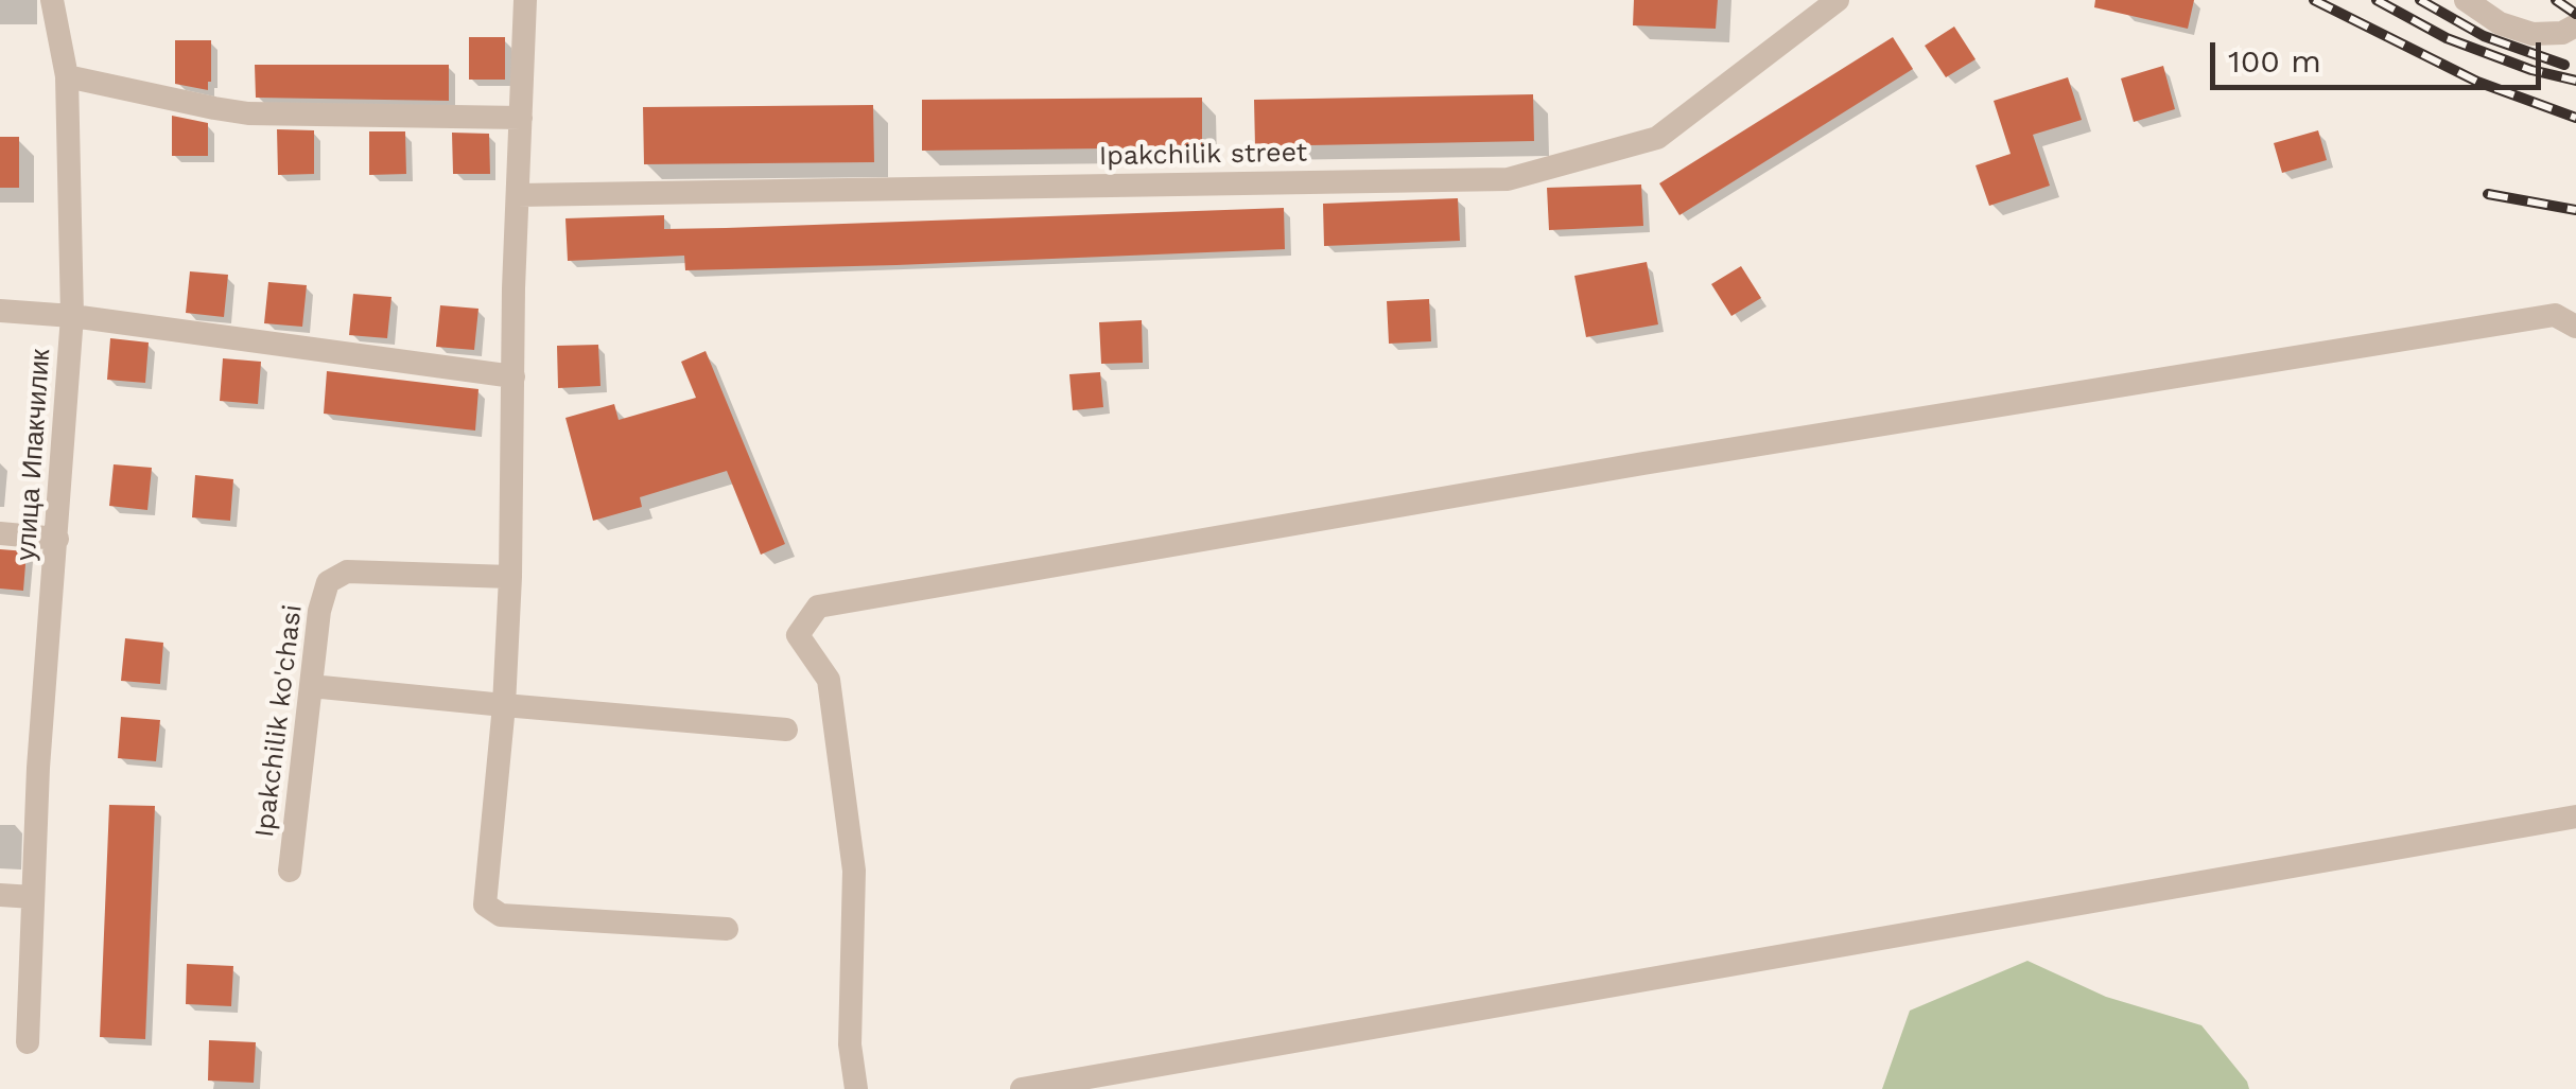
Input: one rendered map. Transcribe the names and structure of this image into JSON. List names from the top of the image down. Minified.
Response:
{"streets":{"street":["Ipakchilik street","улица Ипакчилик","Ipakchilik ko'chasi"]},"scale_bar":"100 m"}
